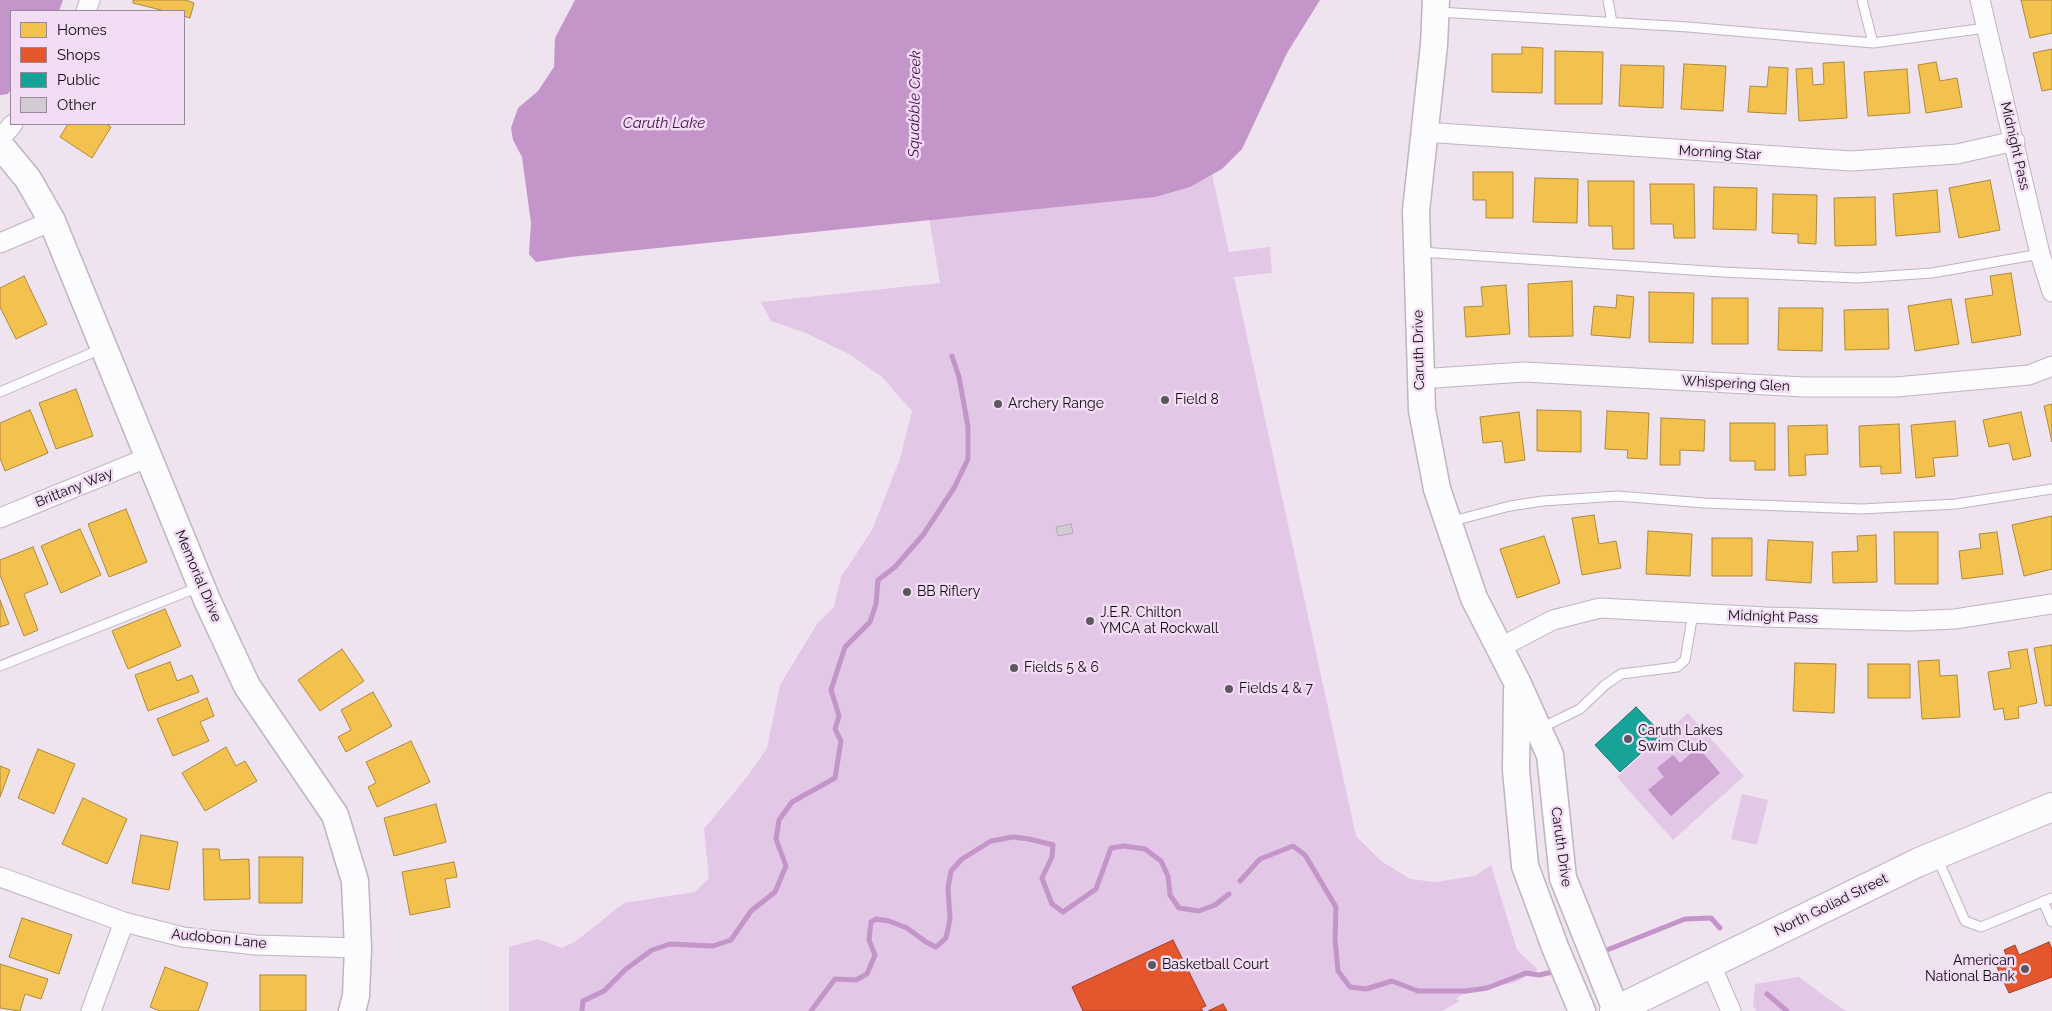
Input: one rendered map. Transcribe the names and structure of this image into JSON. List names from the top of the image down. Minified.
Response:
{"streets":{"main road":["North Goliad Street"],"street":["Midnight Pass","Morning Star","Caruth Drive","Whispering Glen","Brittany Way","Memorial Drive","Audobon Lane"]},"crossings":[["Midnight Pass","Morning Star"],["Midnight Pass","Caruth Drive"],["Morning Star","Caruth Drive"],["Caruth Drive","Whispering Glen"],["Caruth Drive","North Goliad Street"],["Brittany Way","Memorial Drive"],["Memorial Drive","Audobon Lane"]],"water":["Squabble Creek","Caruth Lake"],"places":["Field 8","Archery Range","BB Riflery","J.E.R. Chilton YMCA at Rockwall","Fields 5 & 6","Fields 4 & 7","Caruth Lakes Swim Club","Basketball Court","American National Bank"],"legend":["Homes","Shops","Public","Other"]}
